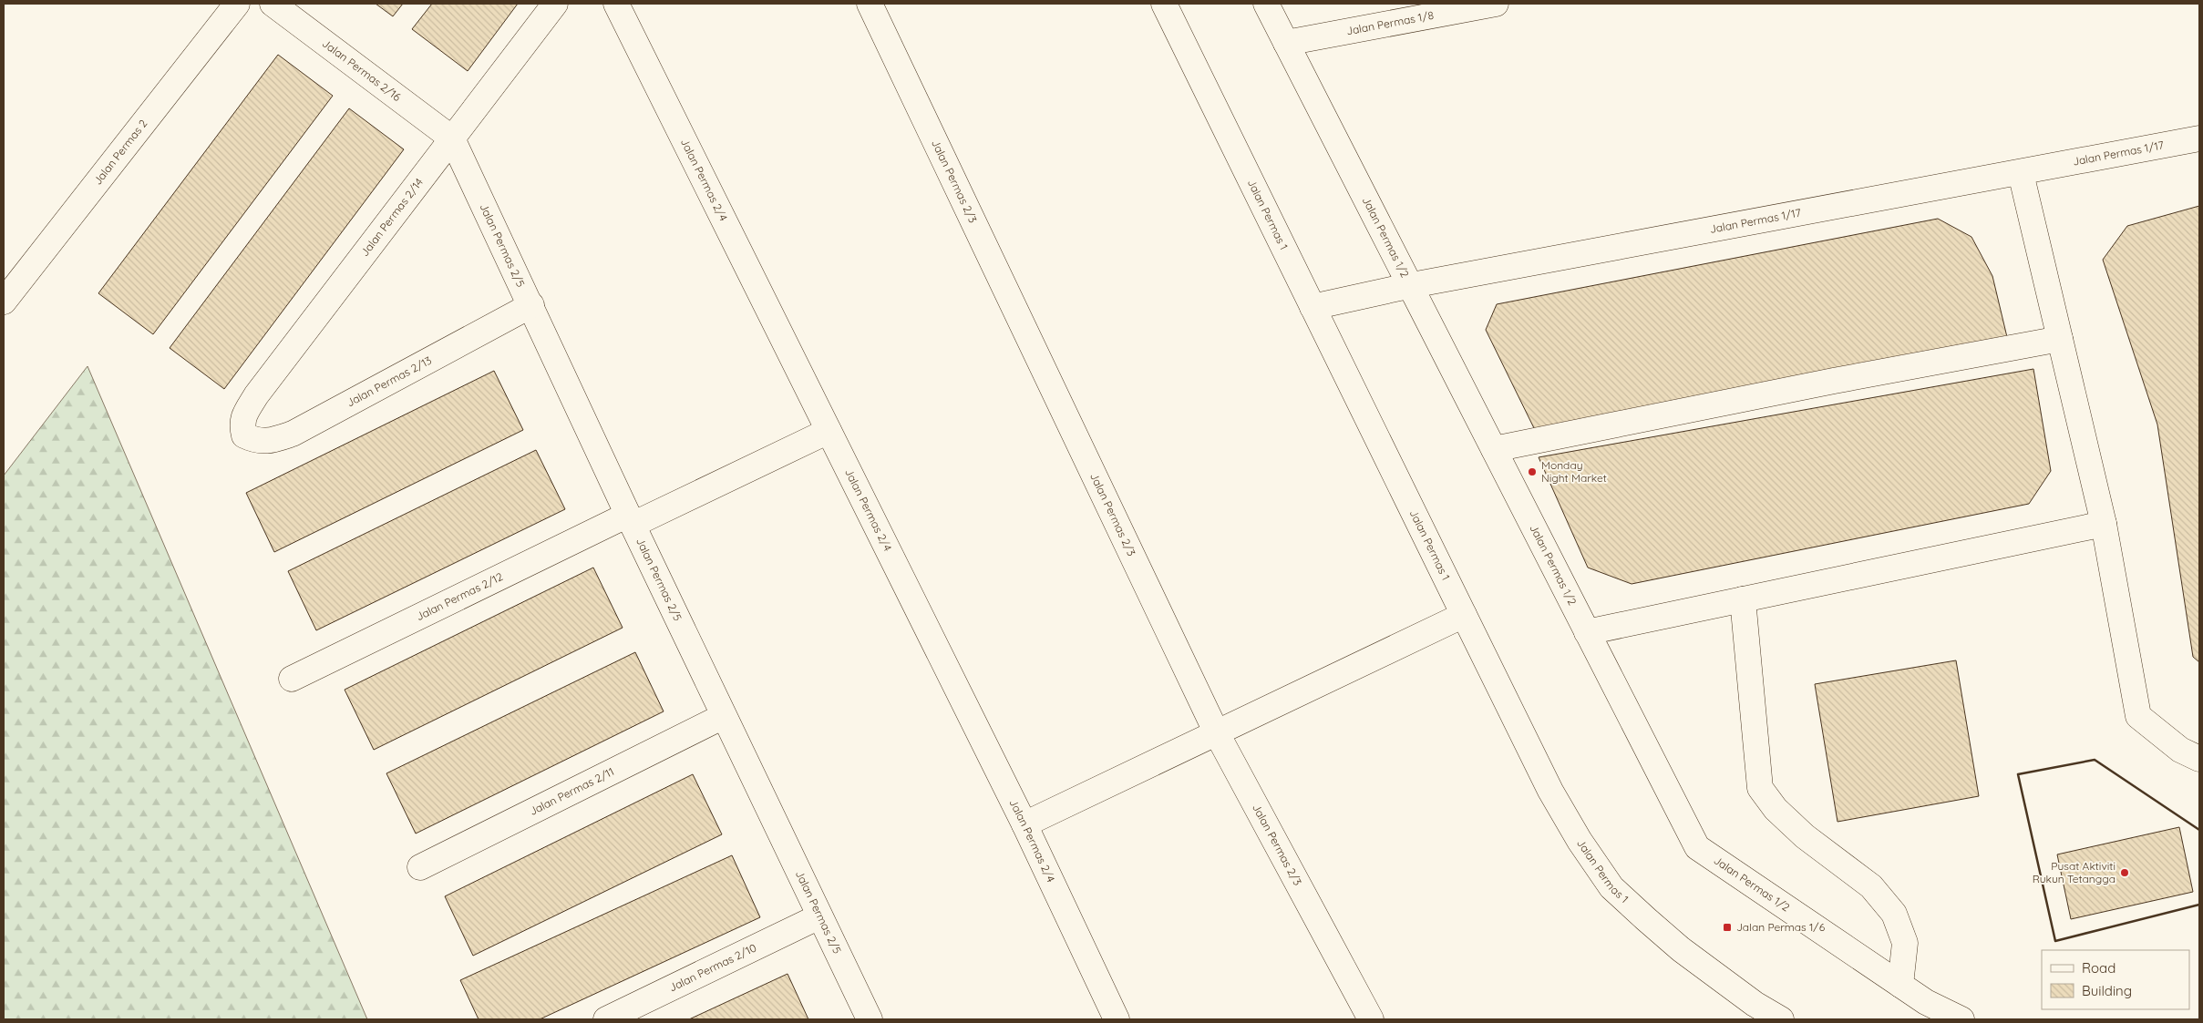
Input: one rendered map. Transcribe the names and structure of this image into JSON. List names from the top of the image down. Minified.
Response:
{"streets":{"street":["Jalan Permas 1/8","Jalan Permas 2/16","Jalan Permas 2","Jalan Permas 1/17","Jalan Permas 2/4","Jalan Permas 2/3","Jalan Permas 1","Jalan Permas 2/14","Jalan Permas 1/2","Jalan Permas 2/5","Jalan Permas 2/13","Jalan Permas 2/12","Jalan Permas 2/11","Jalan Permas 2/10"]},"crossings":[["Jalan Permas 1/8","Jalan Permas 1/2"],["Jalan Permas 2/16","Jalan Permas 2/14"],["Jalan Permas 2/16","Jalan Permas 2/5"],["Jalan Permas 1/17","Jalan Permas 1"],["Jalan Permas 1/17","Jalan Permas 1/2"],["Jalan Permas 2/4","Jalan Permas 2/12"],["Jalan Permas 2/14","Jalan Permas 2/5"],["Jalan Permas 2/14","Jalan Permas 2/13"],["Jalan Permas 2/5","Jalan Permas 2/13"],["Jalan Permas 2/5","Jalan Permas 2/12"],["Jalan Permas 2/5","Jalan Permas 2/11"],["Jalan Permas 2/5","Jalan Permas 2/10"]],"places":{"other":["Monday Night Market","Pusat Aktiviti Rukun Tetangga"],"transit":["Jalan Permas 1/6"]},"legend":["Road","Building"]}
